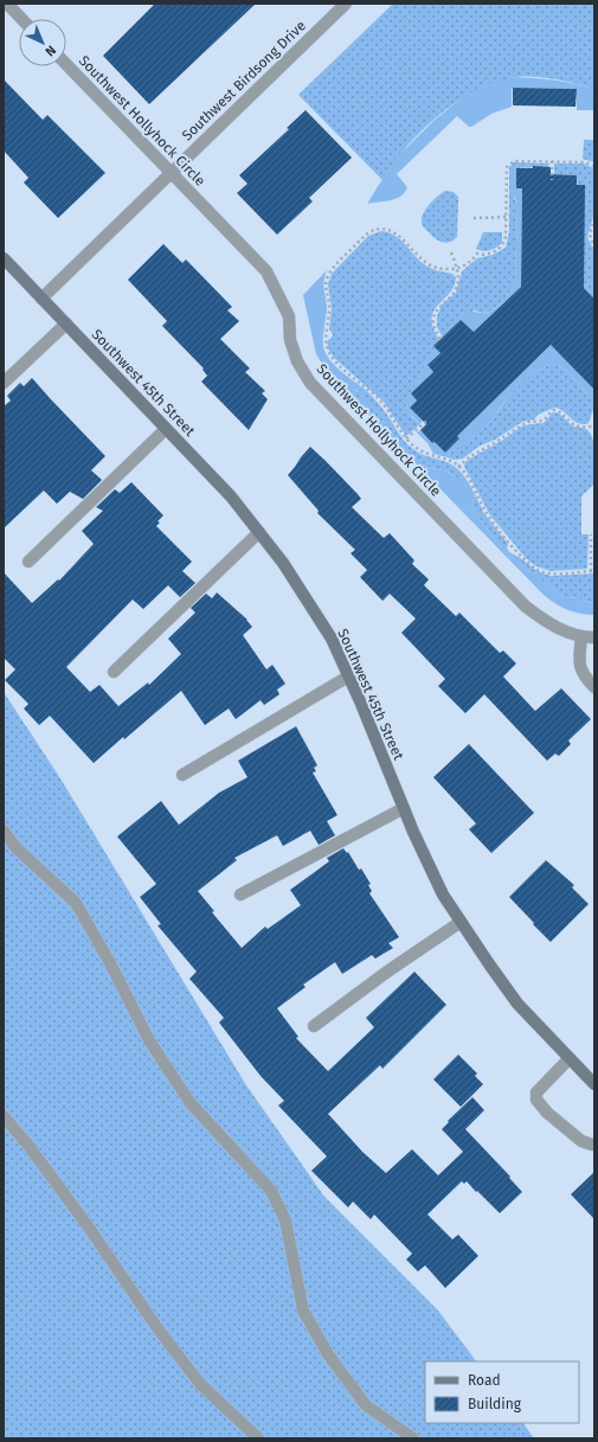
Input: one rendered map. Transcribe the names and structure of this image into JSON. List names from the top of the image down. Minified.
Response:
{"streets":{"street":["Southwest Birdsong Drive","Southwest Hollyhock Circle","Southwest 45th Street"]},"crossings":[["Southwest Birdsong Drive","Southwest Hollyhock Circle"],["Southwest Birdsong Drive","Southwest 45th Street"]],"legend":["Road","Building"],"north":"bottom right"}
